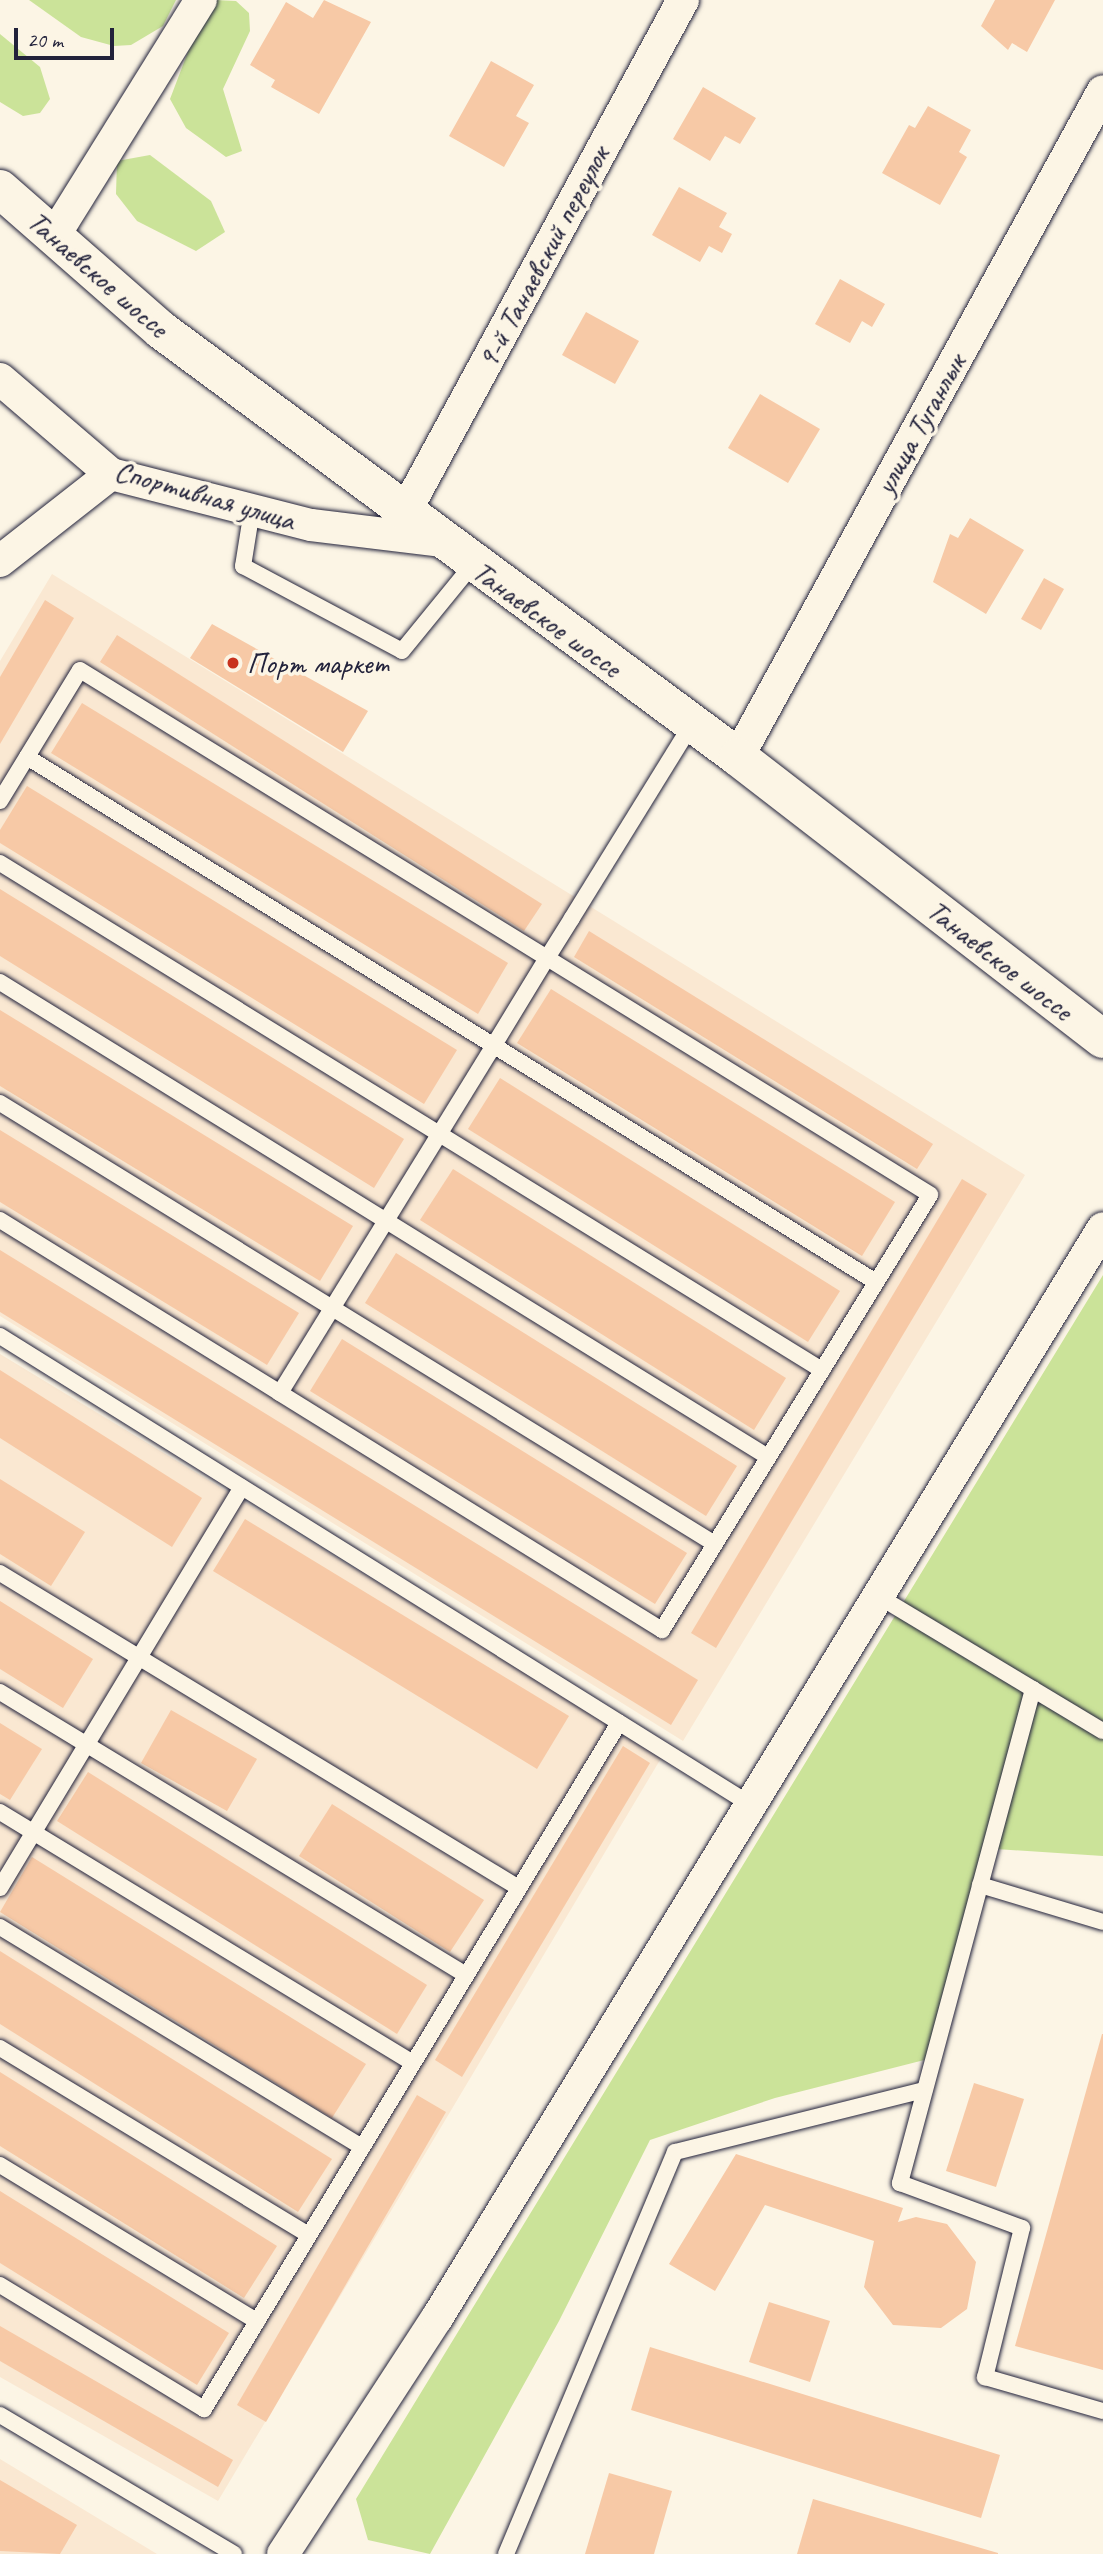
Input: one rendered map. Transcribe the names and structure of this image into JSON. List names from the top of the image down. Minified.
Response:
{"streets":{"street":["9-й Танаевский переулок","Танаевское шоссе","улица Туганлык","Спортивная улица"]},"crossings":[["9-й Танаевский переулок","Танаевское шоссе"],["Танаевское шоссе","улица Туганлык"],["Танаевское шоссе","Спортивная улица"]],"places":["Порт маркет"],"scale_bar":"20 m"}
